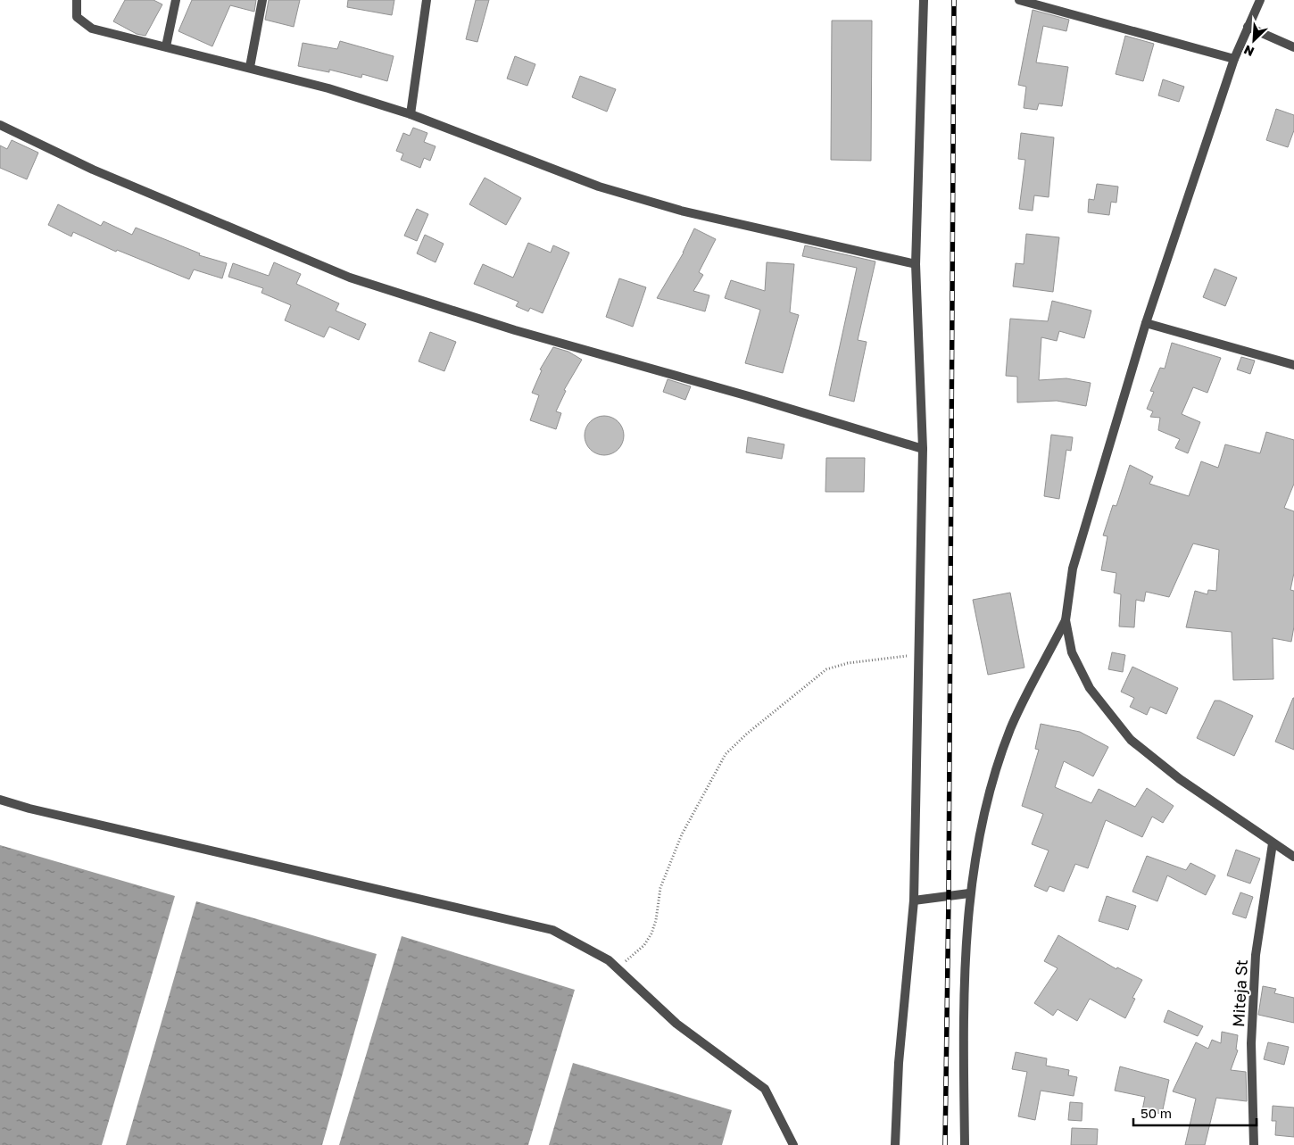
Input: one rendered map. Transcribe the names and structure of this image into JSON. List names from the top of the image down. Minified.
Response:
{"streets":{"street":["Miteja St"]},"scale_bar":"50 m","north":"bottom left"}
